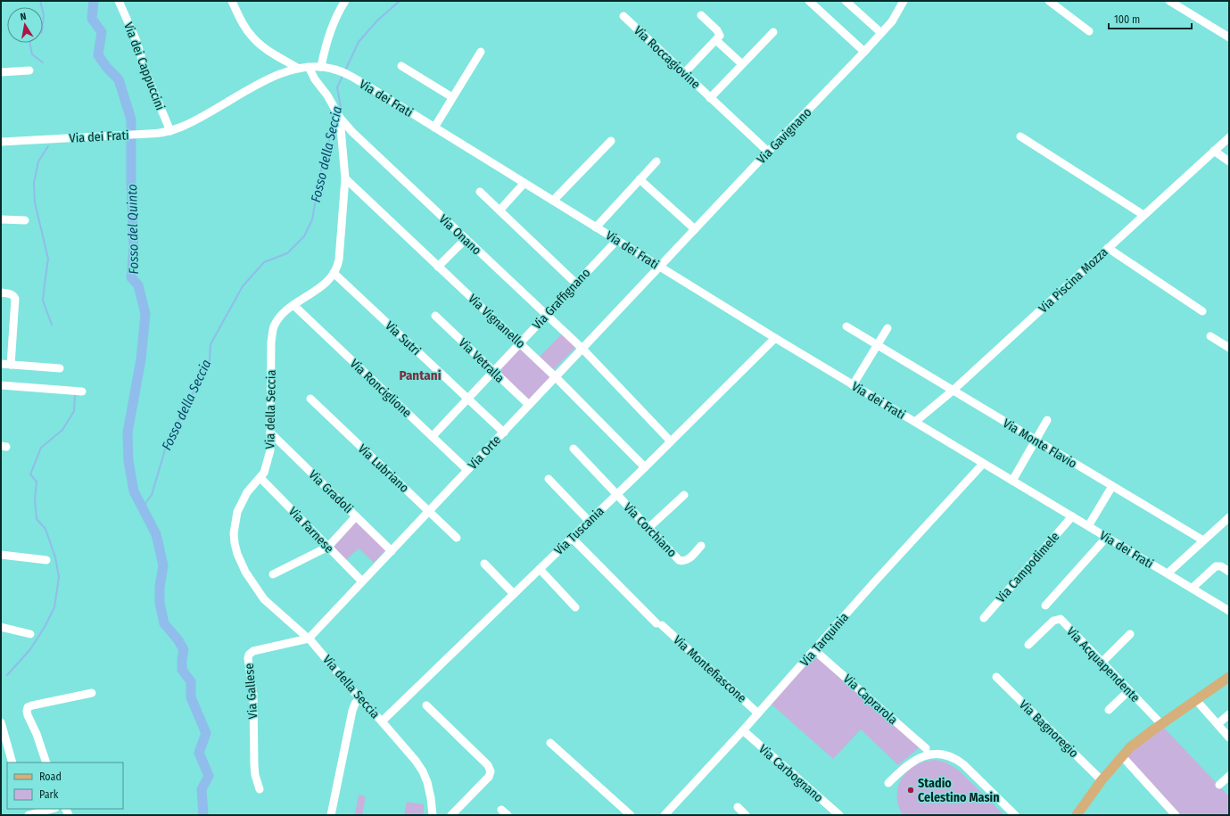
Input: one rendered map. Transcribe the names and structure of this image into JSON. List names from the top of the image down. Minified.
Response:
{"streets":{"street":["Via Roccagiovine","Via dei Cappuccini","Via dei Frati","Via Gavignano","Via Onano","Via Piscina Mozza","Via Graffignano","Via Vignanello","Via Sutri","Via Vetralla","Via Ronciglione","Via della Seccia","Via Monte Flavio","Via Orte","Via Lubriano","Via Gradoli","Via Farnese","Via Corchiano","Via Tuscania","Via Campodimele","Via Tarquinia","Via Acquapendente","Via Montefiascone","Via Gallese","Via Caprarola","Via Bagnoregio","Via Carbognano"]},"crossings":[["Via Roccagiovine","Via Gavignano"],["Via dei Cappuccini","Via dei Frati"],["Via dei Frati","Via Gavignano"],["Via dei Frati","Via Piscina Mozza"],["Via dei Frati","Via Graffignano"],["Via dei Frati","Via della Seccia"],["Via dei Frati","Via Orte"],["Via dei Frati","Via Tuscania"],["Via dei Frati","Via Campodimele"],["Via dei Frati","Via Tarquinia"],["Via Gavignano","Via Orte"],["Via Onano","Via Graffignano"],["Via Onano","Via della Seccia"],["Via Onano","Via Orte"],["Via Onano","Via Tuscania"],["Via Piscina Mozza","Via Monte Flavio"],["Via Graffignano","Via Vignanello"],["Via Graffignano","Via Sutri"],["Via Graffignano","Via Vetralla"],["Via Graffignano","Via Ronciglione"],["Via Vignanello","Via della Seccia"],["Via Vignanello","Via Orte"],["Via Vignanello","Via Tuscania"],["Via Sutri","Via della Seccia"],["Via Sutri","Via Orte"],["Via Vetralla","Via Orte"],["Via Ronciglione","Via della Seccia"],["Via Ronciglione","Via Orte"],["Via della Seccia","Via Orte"],["Via della Seccia","Via Gradoli"],["Via della Seccia","Via Farnese"],["Via della Seccia","Via Tuscania"],["Via della Seccia","Via Gallese"],["Via Orte","Via Lubriano"],["Via Orte","Via Gradoli"],["Via Orte","Via Farnese"],["Via Orte","Via Gallese"],["Via Corchiano","Via Tuscania"],["Via Tuscania","Via Montefiascone"],["Via Tarquinia","Via Montefiascone"],["Via Tarquinia","Via Caprarola"],["Via Tarquinia","Via Carbognano"]],"districts":["Pantani"],"water":["Fosso della Seccia","Fosso del Quinto"],"places":["Stadio Celestino Masin"],"legend":["Road","Park"],"scale_bar":"100 m","north":"top"}
